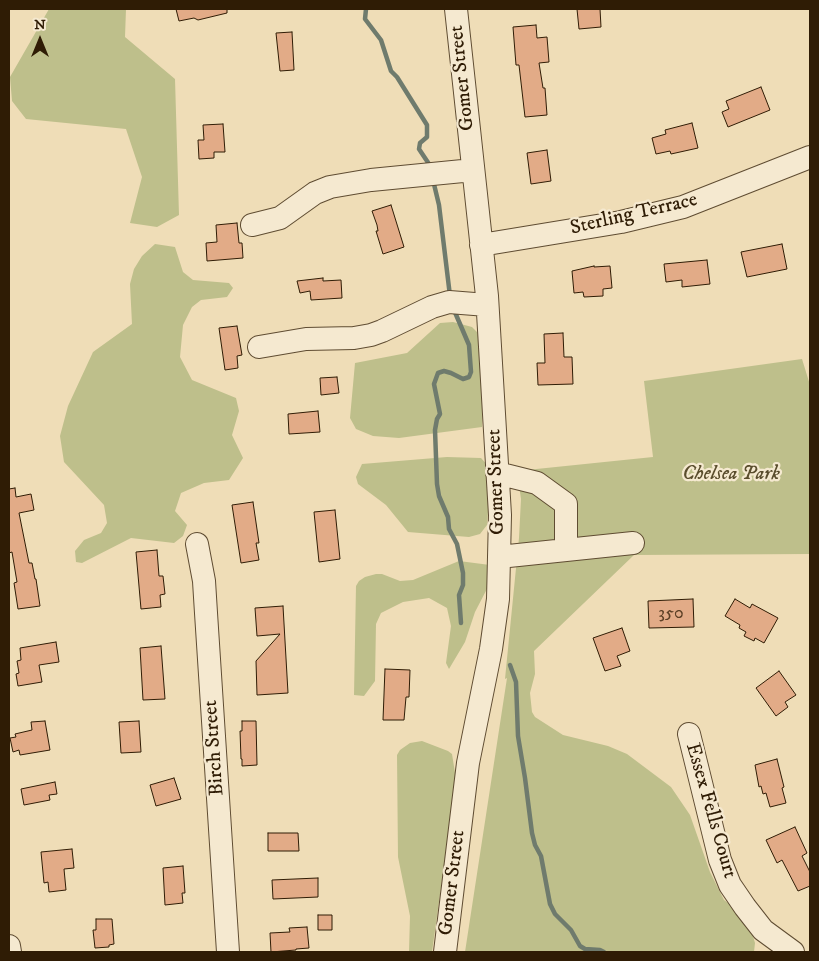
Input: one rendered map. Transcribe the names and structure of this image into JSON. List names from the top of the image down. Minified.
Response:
{"streets":{"street":["Gomer Street","Sterling Terrace","Birch Street","Essex Fells Court"]},"crossings":[["Gomer Street","Sterling Terrace"]],"parks":["Chelsea Park"],"house_numbers":["350"],"north":"top"}
